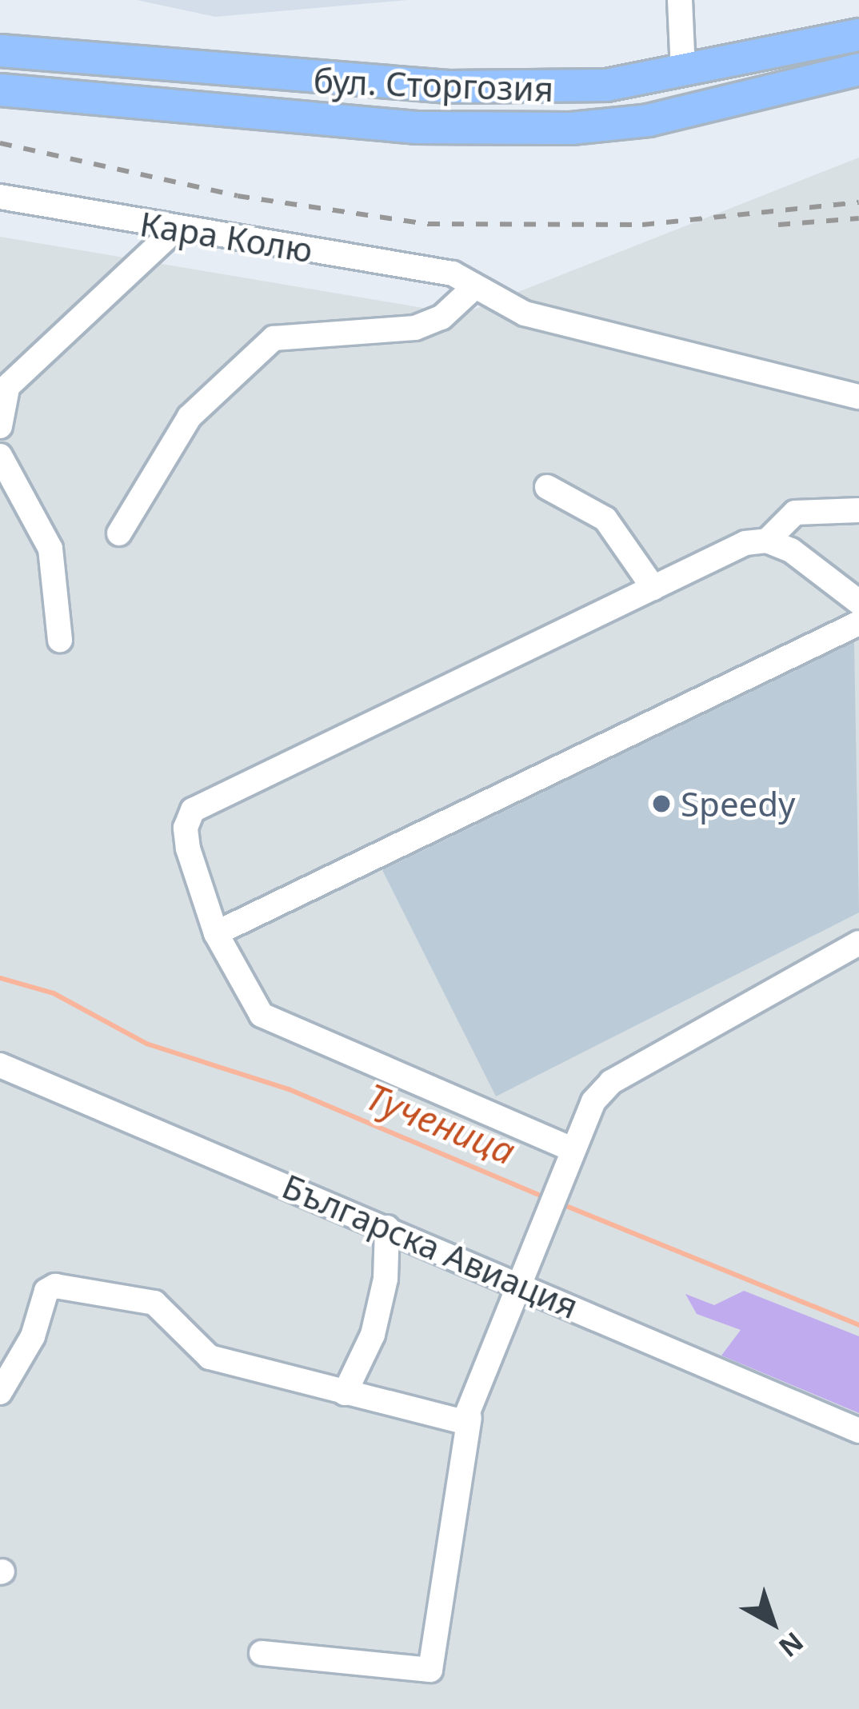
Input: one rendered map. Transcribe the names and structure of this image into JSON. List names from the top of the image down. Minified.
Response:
{"streets":{"main road":["бул. Сторгозия"],"street":["Кара Колю","Българска Авиация"]},"water":["Тученица"],"places":["Speedy"],"north":"bottom right"}
